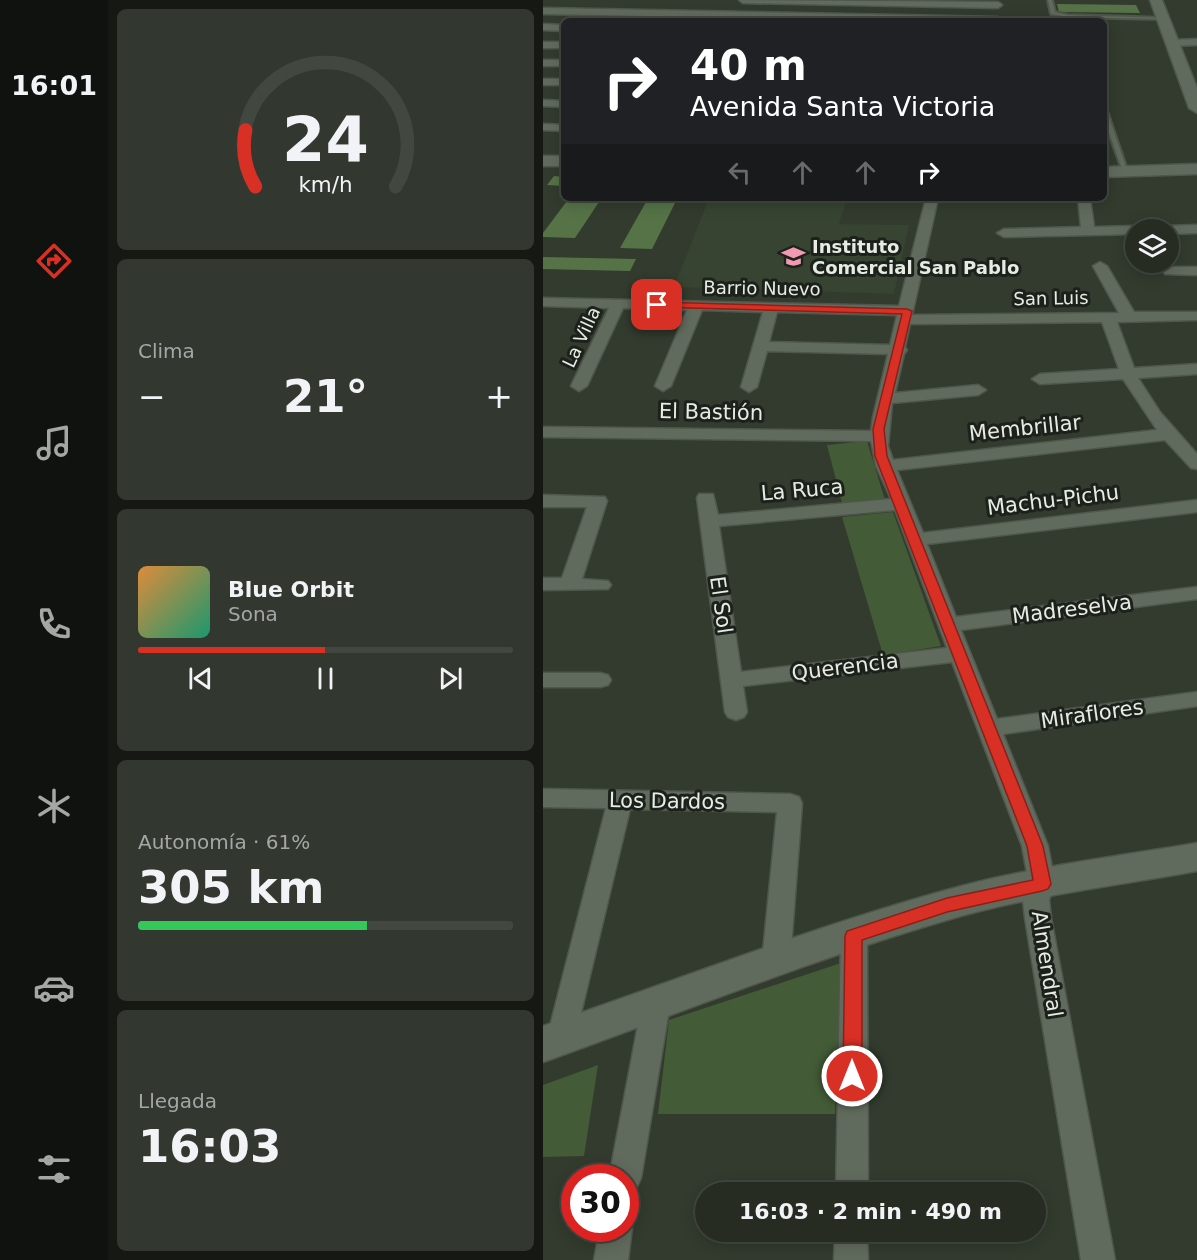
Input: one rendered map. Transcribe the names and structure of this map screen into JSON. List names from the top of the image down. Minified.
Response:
{"streets":{"street":["Barrio Nuevo","San Luis","La Villa","El Bastión","Membrillar","La Ruca","Machu-Pichu","El Sol","Madreselva","Querencia","Miraflores","Los Dardos","Almendral"]},"crossings":[["Barrio Nuevo","San Luis"],["Barrio Nuevo","La Villa"],["Barrio Nuevo","Almendral"],["San Luis","Almendral"],["El Bastión","Almendral"],["Membrillar","Almendral"],["La Ruca","El Sol"],["La Ruca","Almendral"],["Machu-Pichu","Almendral"],["El Sol","Querencia"],["Madreselva","Almendral"],["Querencia","Almendral"],["Miraflores","Almendral"]],"places":{"school or university":["Instituto Comercial San Pablo"]},"page":{"tabs":"16:01","turn":["40 m","Avenida Santa Victoria"],"tile":["Clima",["Autonomía · 61%","305 km"],["Llegada","16:03"]],"heat":["−","21°","+"],"song":["Blue Orbit","Sona"],"limit":"30","trip":"16:03 · 2 min · 490 m","gauge":["24","km/h"]}}
